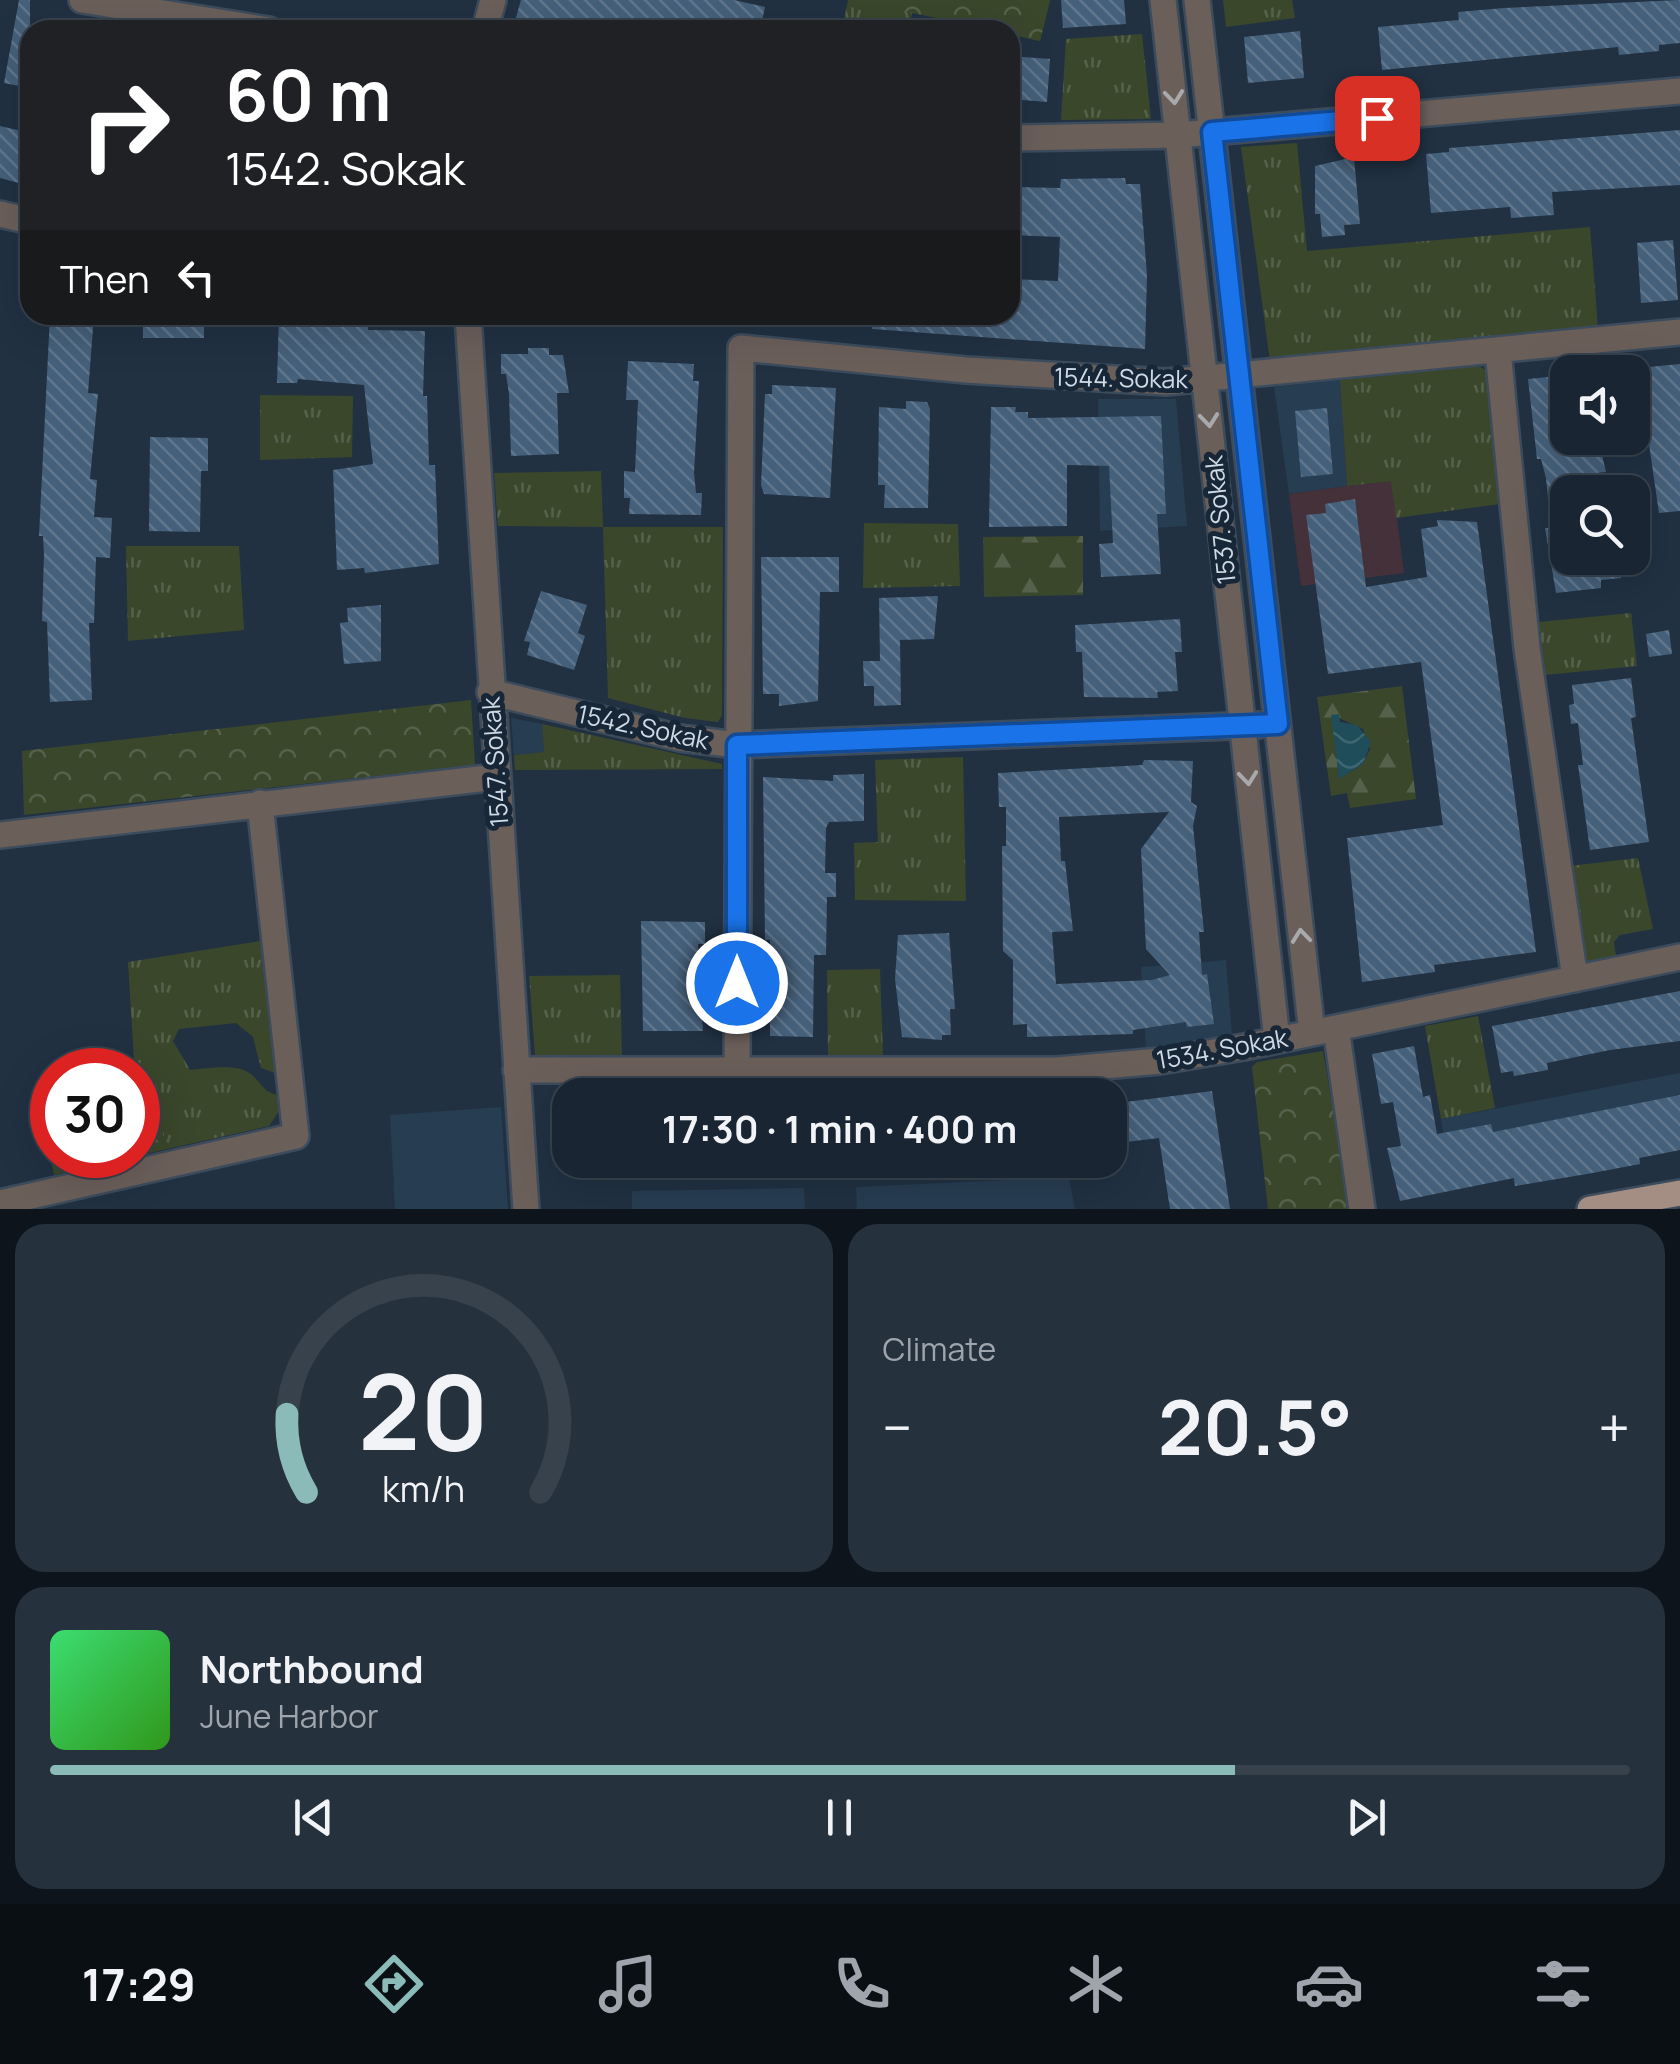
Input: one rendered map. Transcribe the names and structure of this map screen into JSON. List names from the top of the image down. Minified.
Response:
{"streets":{"street":["1544. Sokak","1537. Sokak","1542. Sokak","1547. Sokak","1534. Sokak"]},"crossings":[["1544. Sokak","1537. Sokak"],["1544. Sokak","1542. Sokak"],["1537. Sokak","1542. Sokak"],["1537. Sokak","1534. Sokak"],["1542. Sokak","1547. Sokak"],["1547. Sokak","1534. Sokak"]],"page":{"turn":["60 m","1542. Sokak"],"then":"Then","limit":"30","trip":"17:30 · 1 min · 400 m","tile":"Climate","heat":["−","20.5°","+"],"song":["Northbound","June Harbor"],"tabs":"17:29","gauge":["20","km/h"]}}
